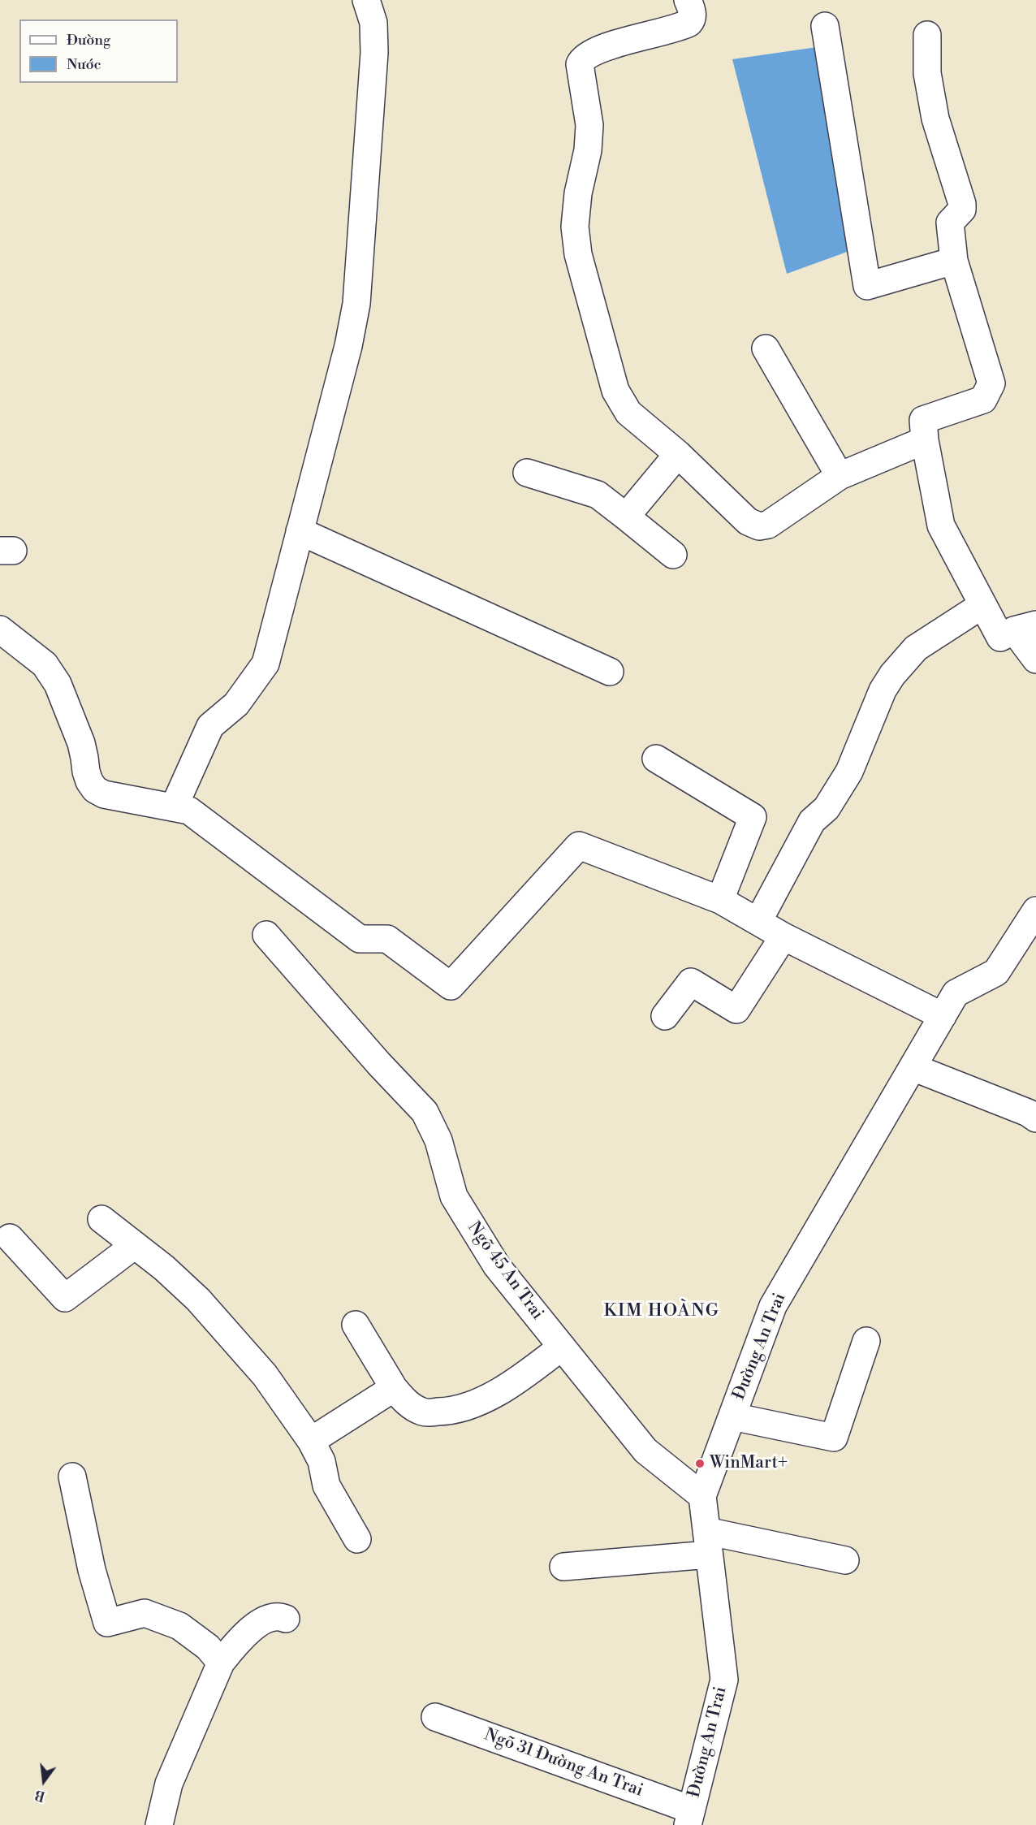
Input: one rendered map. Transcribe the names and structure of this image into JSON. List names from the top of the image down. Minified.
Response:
{"streets":{"street":["Ngõ 45 An Trai","Đường An Trai","Ngõ 31 Đường An Trai"]},"crossings":[["Ngõ 45 An Trai","Đường An Trai"],["Đường An Trai","Ngõ 31 Đường An Trai"]],"districts":["KIM HOÀNG"],"places":["WinMart+"],"legend":["Đường","Nước"],"north":"bottom"}
